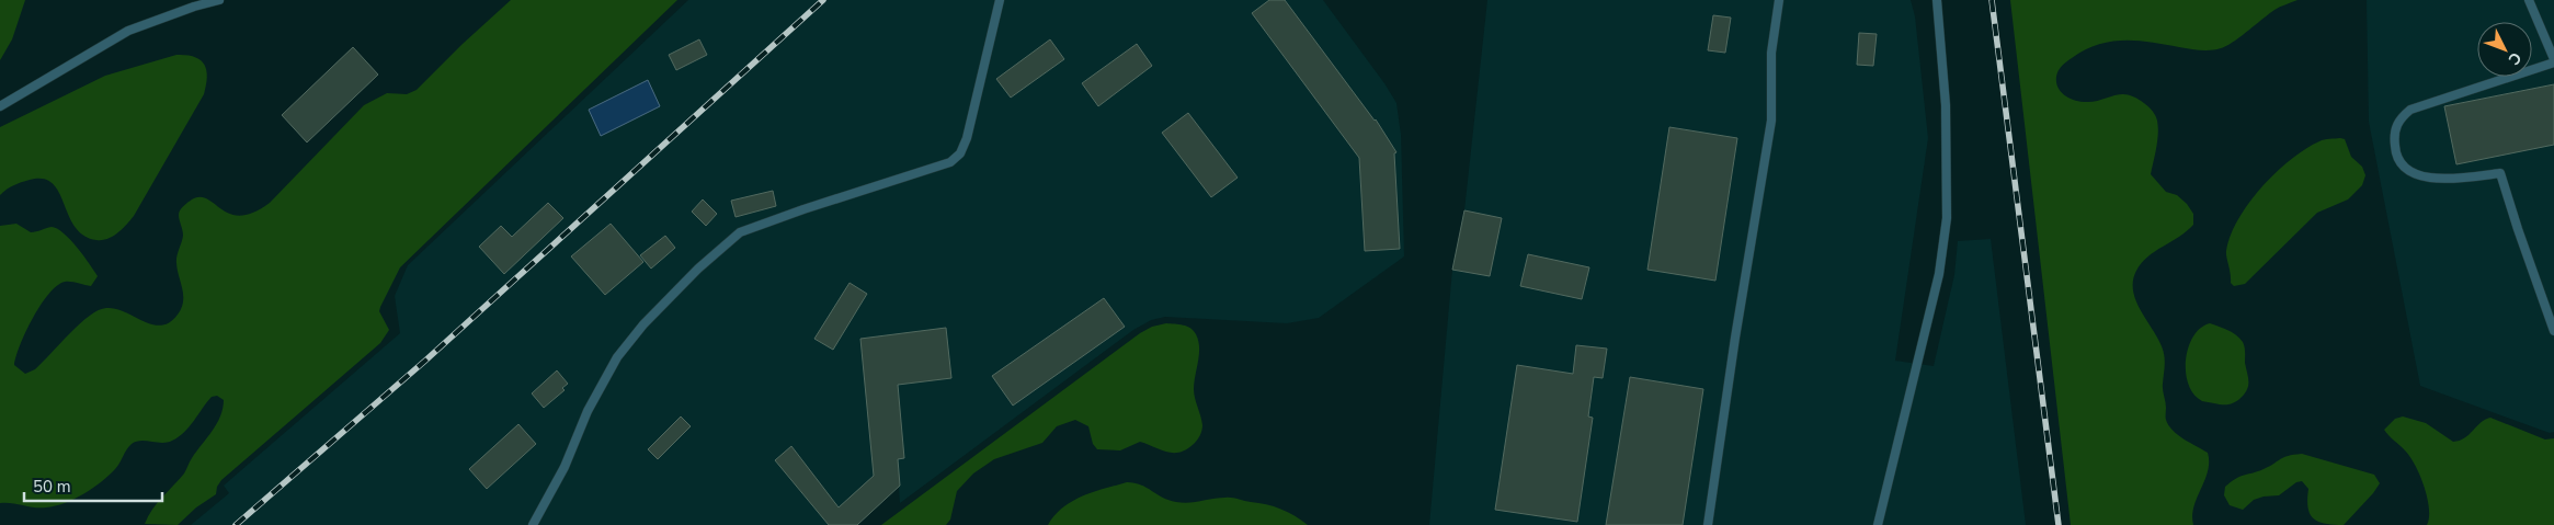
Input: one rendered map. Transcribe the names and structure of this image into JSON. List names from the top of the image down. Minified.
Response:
{"scale_bar":"50 m","north":"bottom right"}
